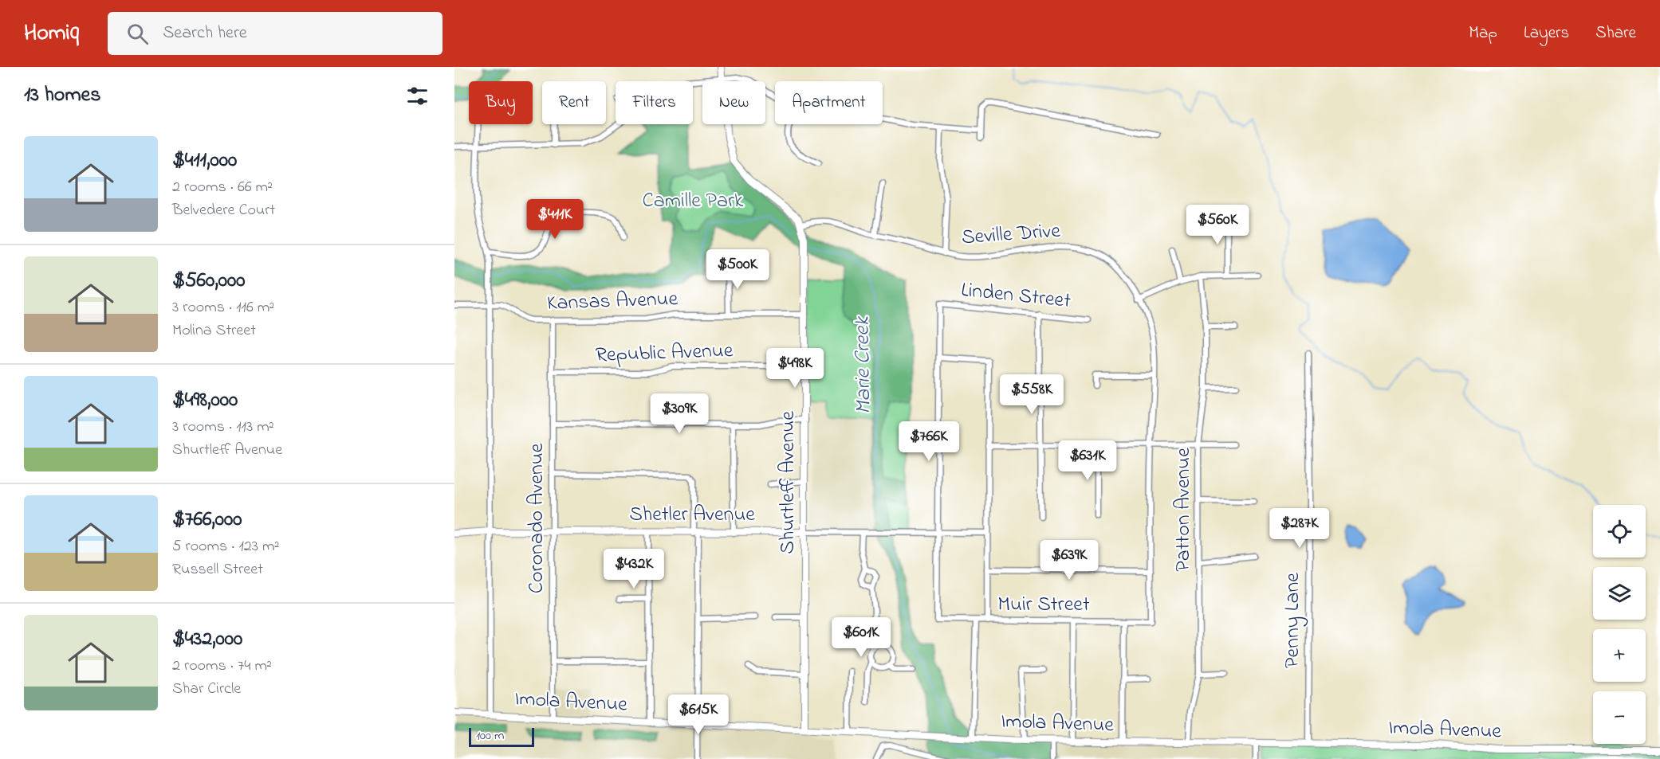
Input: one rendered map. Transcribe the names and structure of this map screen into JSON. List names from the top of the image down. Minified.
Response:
{"streets":{"street":["Seville Drive","Linden Street","Kansas Avenue","Republic Avenue","Shurtleff Avenue","Patton Avenue","Shetler Avenue","Coronado Avenue","Muir Street","Penny Lane","Imola Avenue"]},"crossings":[["Seville Drive","Shurtleff Avenue"],["Seville Drive","Muir Street"],["Kansas Avenue","Shurtleff Avenue"],["Kansas Avenue","Coronado Avenue"],["Republic Avenue","Shurtleff Avenue"],["Republic Avenue","Coronado Avenue"],["Shurtleff Avenue","Shetler Avenue"],["Shurtleff Avenue","Imola Avenue"],["Patton Avenue","Imola Avenue"],["Shetler Avenue","Coronado Avenue"],["Shetler Avenue","Muir Street"],["Coronado Avenue","Imola Avenue"],["Penny Lane","Imola Avenue"]],"water":["Marie Creek"],"parks":["Camille Park"],"scale_bar":"100 m","page":{"header":"Homiq","search":"Search here","nav":["Map","Layers","Share"],"heading":"13 homes","chip":["Buy","Rent","Filters","New","Apartment"],"list":[{"name":"$411,000","note":"2 rooms · 66 m² · Belvedere Court"},{"name":"$560,000","note":"3 rooms · 116 m² · Molina Street"},{"name":"$498,000","note":"3 rooms · 113 m² · Shurtleff Avenue"},{"name":"$766,000","note":"5 rooms · 123 m² · Russell Street"},{"name":"$432,000","note":"2 rooms · 74 m² · Shar Circle"}],"price":["$411K","$560K","$500K","$498K","$558K","$309K","$766K","$631K","$287K","$639K","$432K","$601K","$615K"],"map_buttons":["+","−"],"scale":"100 m"}}
